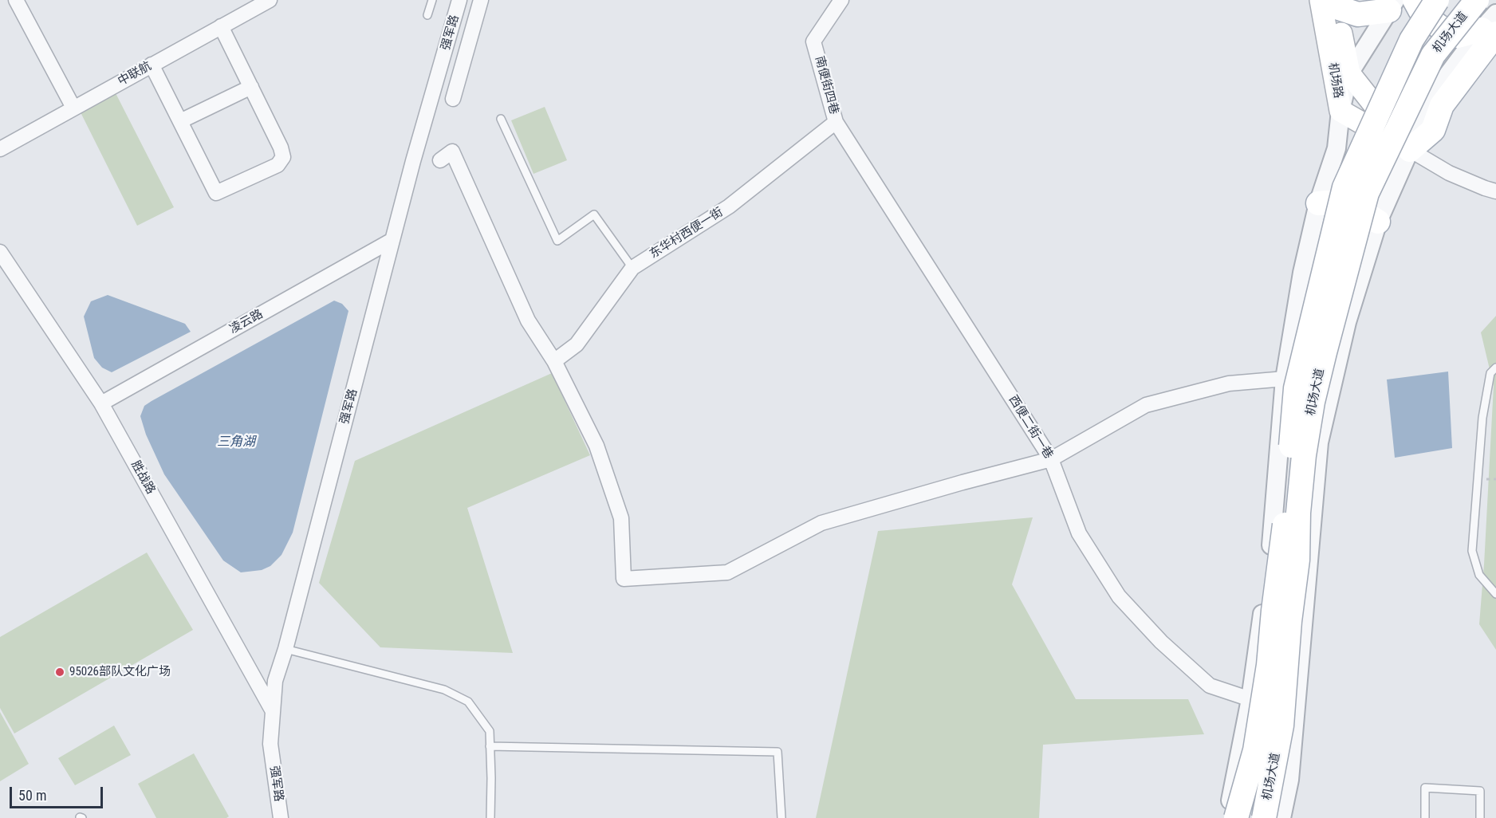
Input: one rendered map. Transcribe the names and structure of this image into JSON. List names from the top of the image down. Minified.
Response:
{"streets":{"main road":["机场大道","机场路"],"street":["强军路","中联航","南便街四巷","东华村西便一街","凌云路","西便二街一巷","胜战路"]},"crossings":[["强军路","凌云路"],["强军路","胜战路"],["南便街四巷","东华村西便一街"],["南便街四巷","西便二街一巷"],["东华村西便一街","西便二街一巷"],["凌云路","胜战路"]],"water":["三角湖"],"places":["95026部队文化广场"],"scale_bar":"50 m"}
